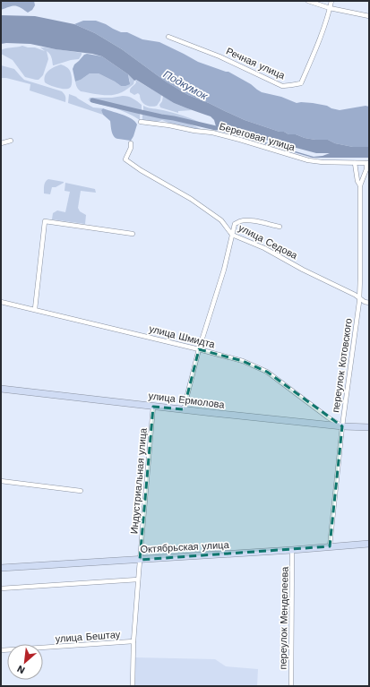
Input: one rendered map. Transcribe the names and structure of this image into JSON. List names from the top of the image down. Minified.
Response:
{"streets":{"street":["Речная улица","Береговая улица","улица Седова","улица Шмидта","переулок Котовского","улица Ермолова","Индустриальная улица","Октябрьская улица","переулок Менделеева","улица Бештау"]},"crossings":[["Береговая улица","переулок Котовского"],["улица Седова","переулок Котовского"],["улица Шмидта","переулок Котовского"],["улица Шмидта","улица Ермолова"],["переулок Котовского","улица Ермолова"],["переулок Котовского","Октябрьская улица"],["улица Ермолова","Индустриальная улица"],["Индустриальная улица","Октябрьская улица"],["Индустриальная улица","улица Бештау"],["Октябрьская улица","переулок Менделеева"]],"water":["Подкумок"],"north":"bottom left"}
